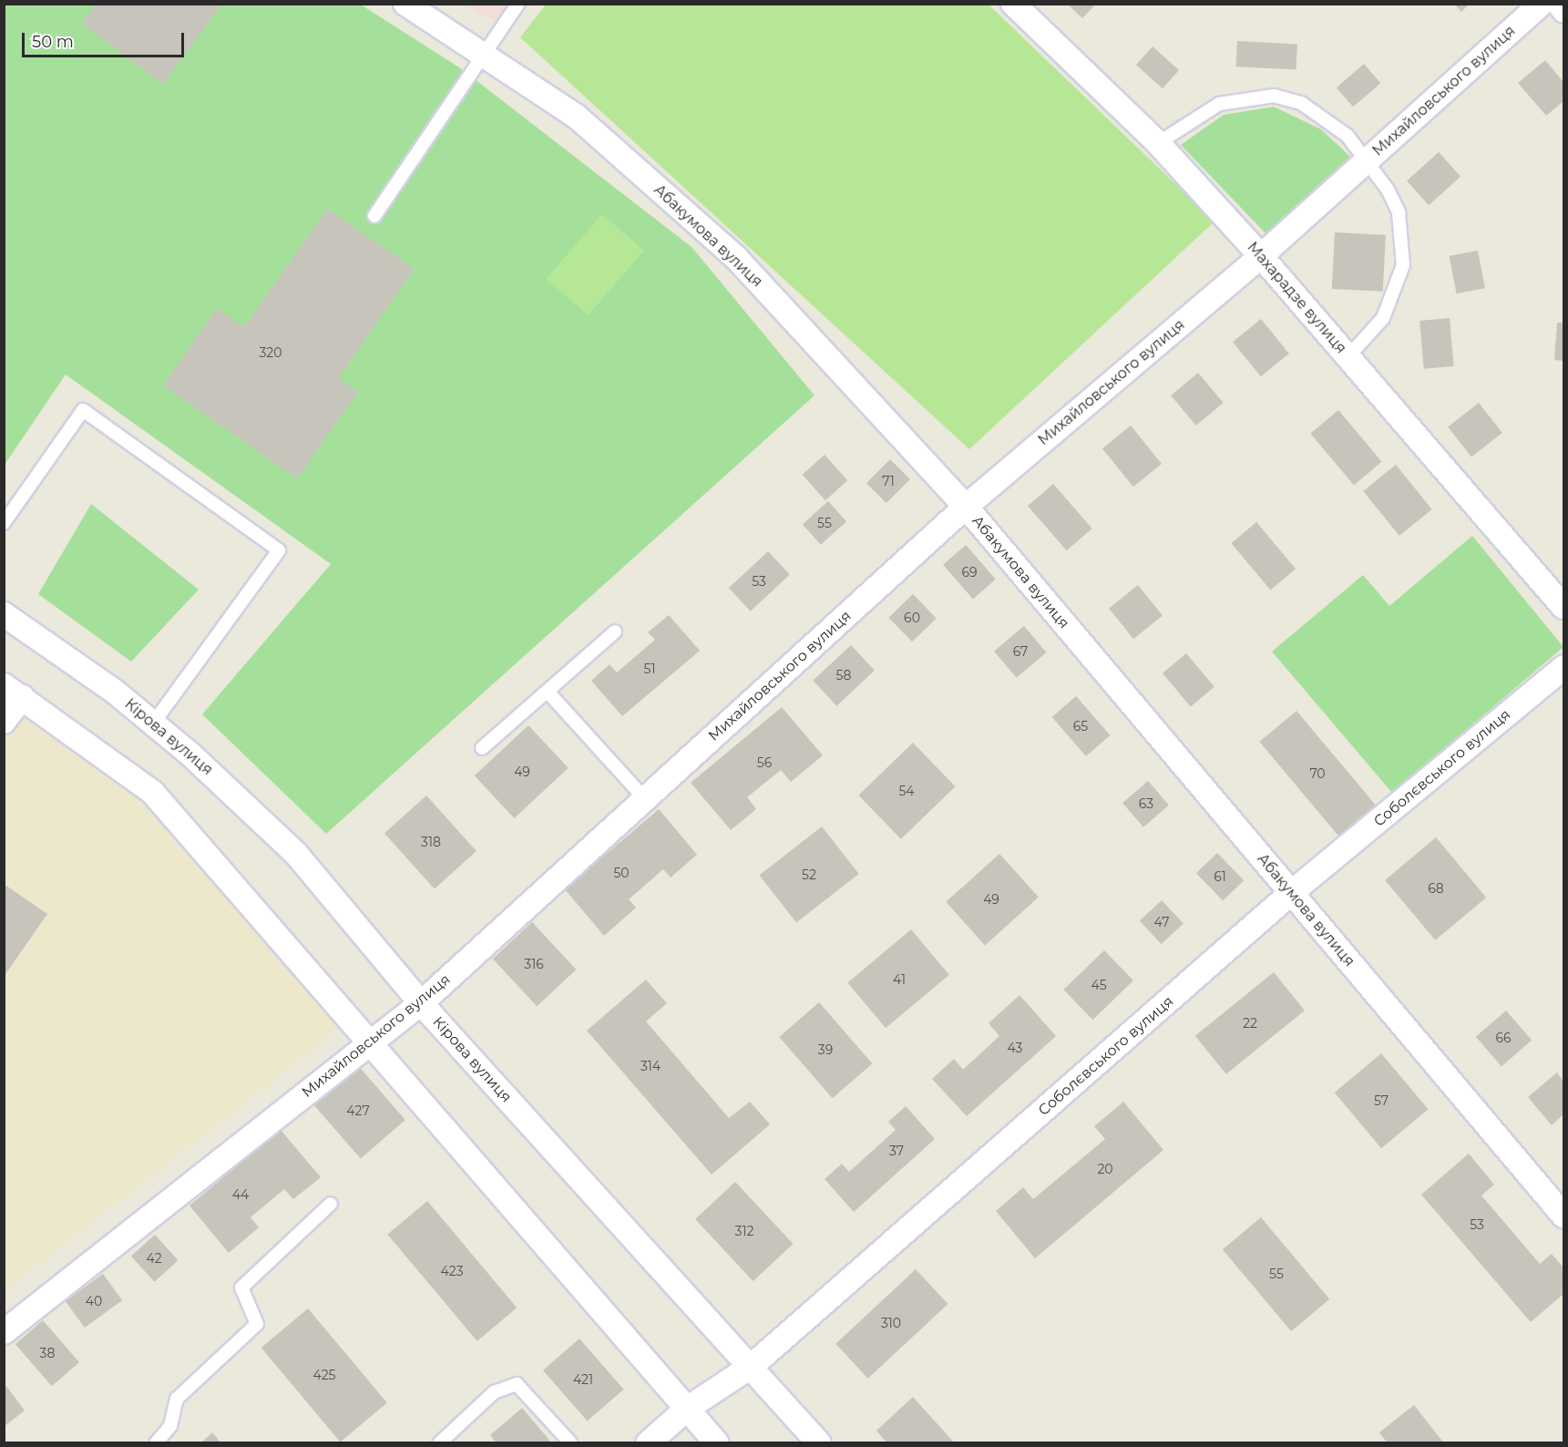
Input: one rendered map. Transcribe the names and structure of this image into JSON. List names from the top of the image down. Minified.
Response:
{"streets":{"street":["Михайловського вулиця","Абакумова вулиця","Махарадзе вулиця","Кірова вулиця","Соболєвського вулиця"]},"crossings":[["Михайловського вулиця","Абакумова вулиця"],["Михайловського вулиця","Махарадзе вулиця"],["Михайловського вулиця","Кірова вулиця"],["Абакумова вулиця","Соболєвського вулиця"],["Кірова вулиця","Соболєвського вулиця"]],"house_numbers":["320","71","55","69","53","60","67","51","58","65","56","49","70","54","63","318","50","52","61","68","49","47","316","41","45","22","66","43","39","314","57","427","37","20","44","53","312","42","423","55","40","310","38","425","421"],"scale_bar":"50 m"}
